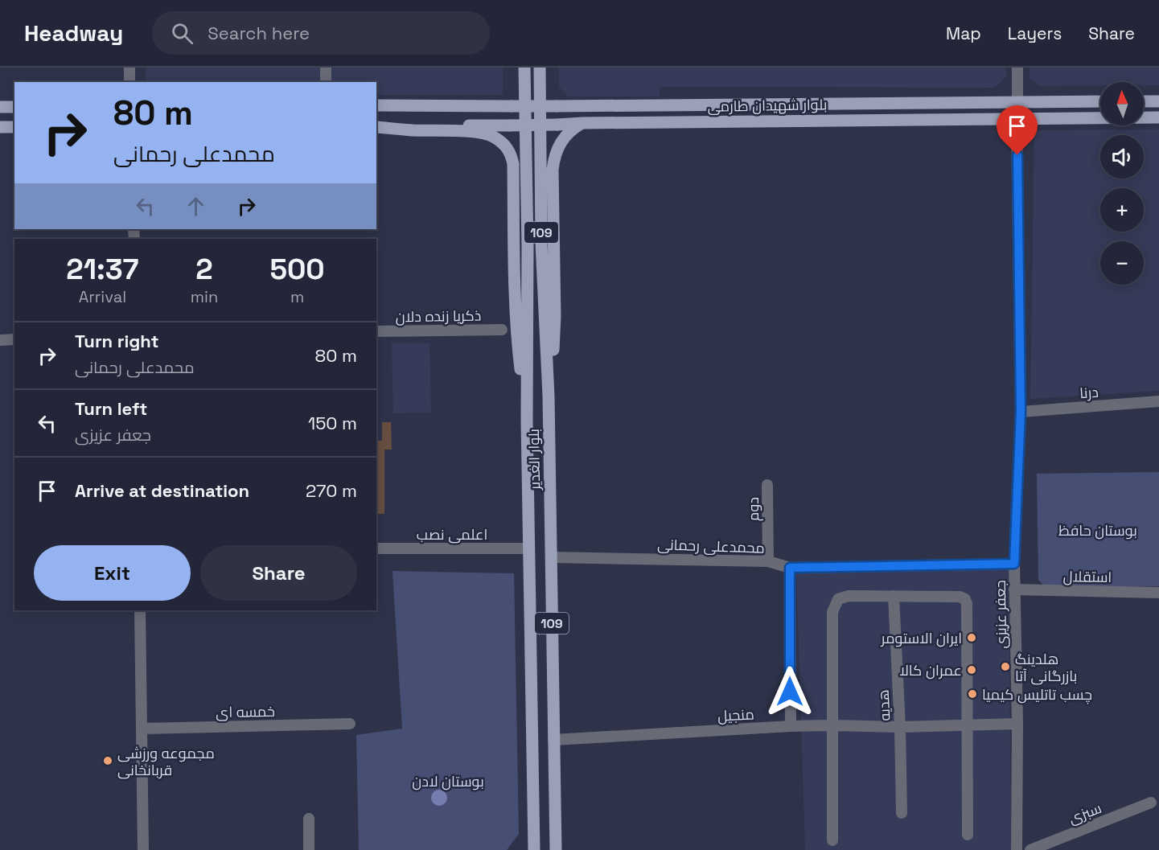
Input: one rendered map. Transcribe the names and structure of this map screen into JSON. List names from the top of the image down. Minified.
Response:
{"streets":{"main road":["بلوار شهیدان طارمی","109","بلوار الغدیر"],"street":["ذکریا زنده دلان","درنا","دوم","اعلمی نصب","محمدعلی رحمانی","استقلال","جعفر عزیزی","هدیه","خمسه ای","منجیل","سبزی"]},"crossings":[["بلوار شهیدان طارمی","جعفر عزیزی"],["درنا","جعفر عزیزی"],["بلوار الغدیر","اعلمی نصب"],["بلوار الغدیر","محمدعلی رحمانی"],["بلوار الغدیر","منجیل"],["دوم","محمدعلی رحمانی"],["محمدعلی رحمانی","جعفر عزیزی"],["استقلال","جعفر عزیزی"],["جعفر عزیزی","منجیل"],["هدیه","منجیل"]],"parks":["بوستان حافظ","بوستان لادن"],"places":["ایران الاستومر","هلدینگ بازرگانی آتا","عمران کالا","چسب تاتلیس کیمیا","مجموعه ورزشی قربانخانی"],"north":"top","page":{"header":"Headway","search":"Search here","nav":["Map","Layers","Share"],"map_buttons":["+","−"],"turn":["80 m","محمدعلی رحمانی"],"eta":["21:37","Arrival","2","min","500","m"],"list":[{"name":"Turn right","note":"محمدعلی رحمانی","value":"80 m"},{"name":"Turn left","note":"جعفر عزیزی","value":"150 m"},{"name":"Arrive at destination","value":"270 m"}],"buttons":["Exit","Share"]}}
